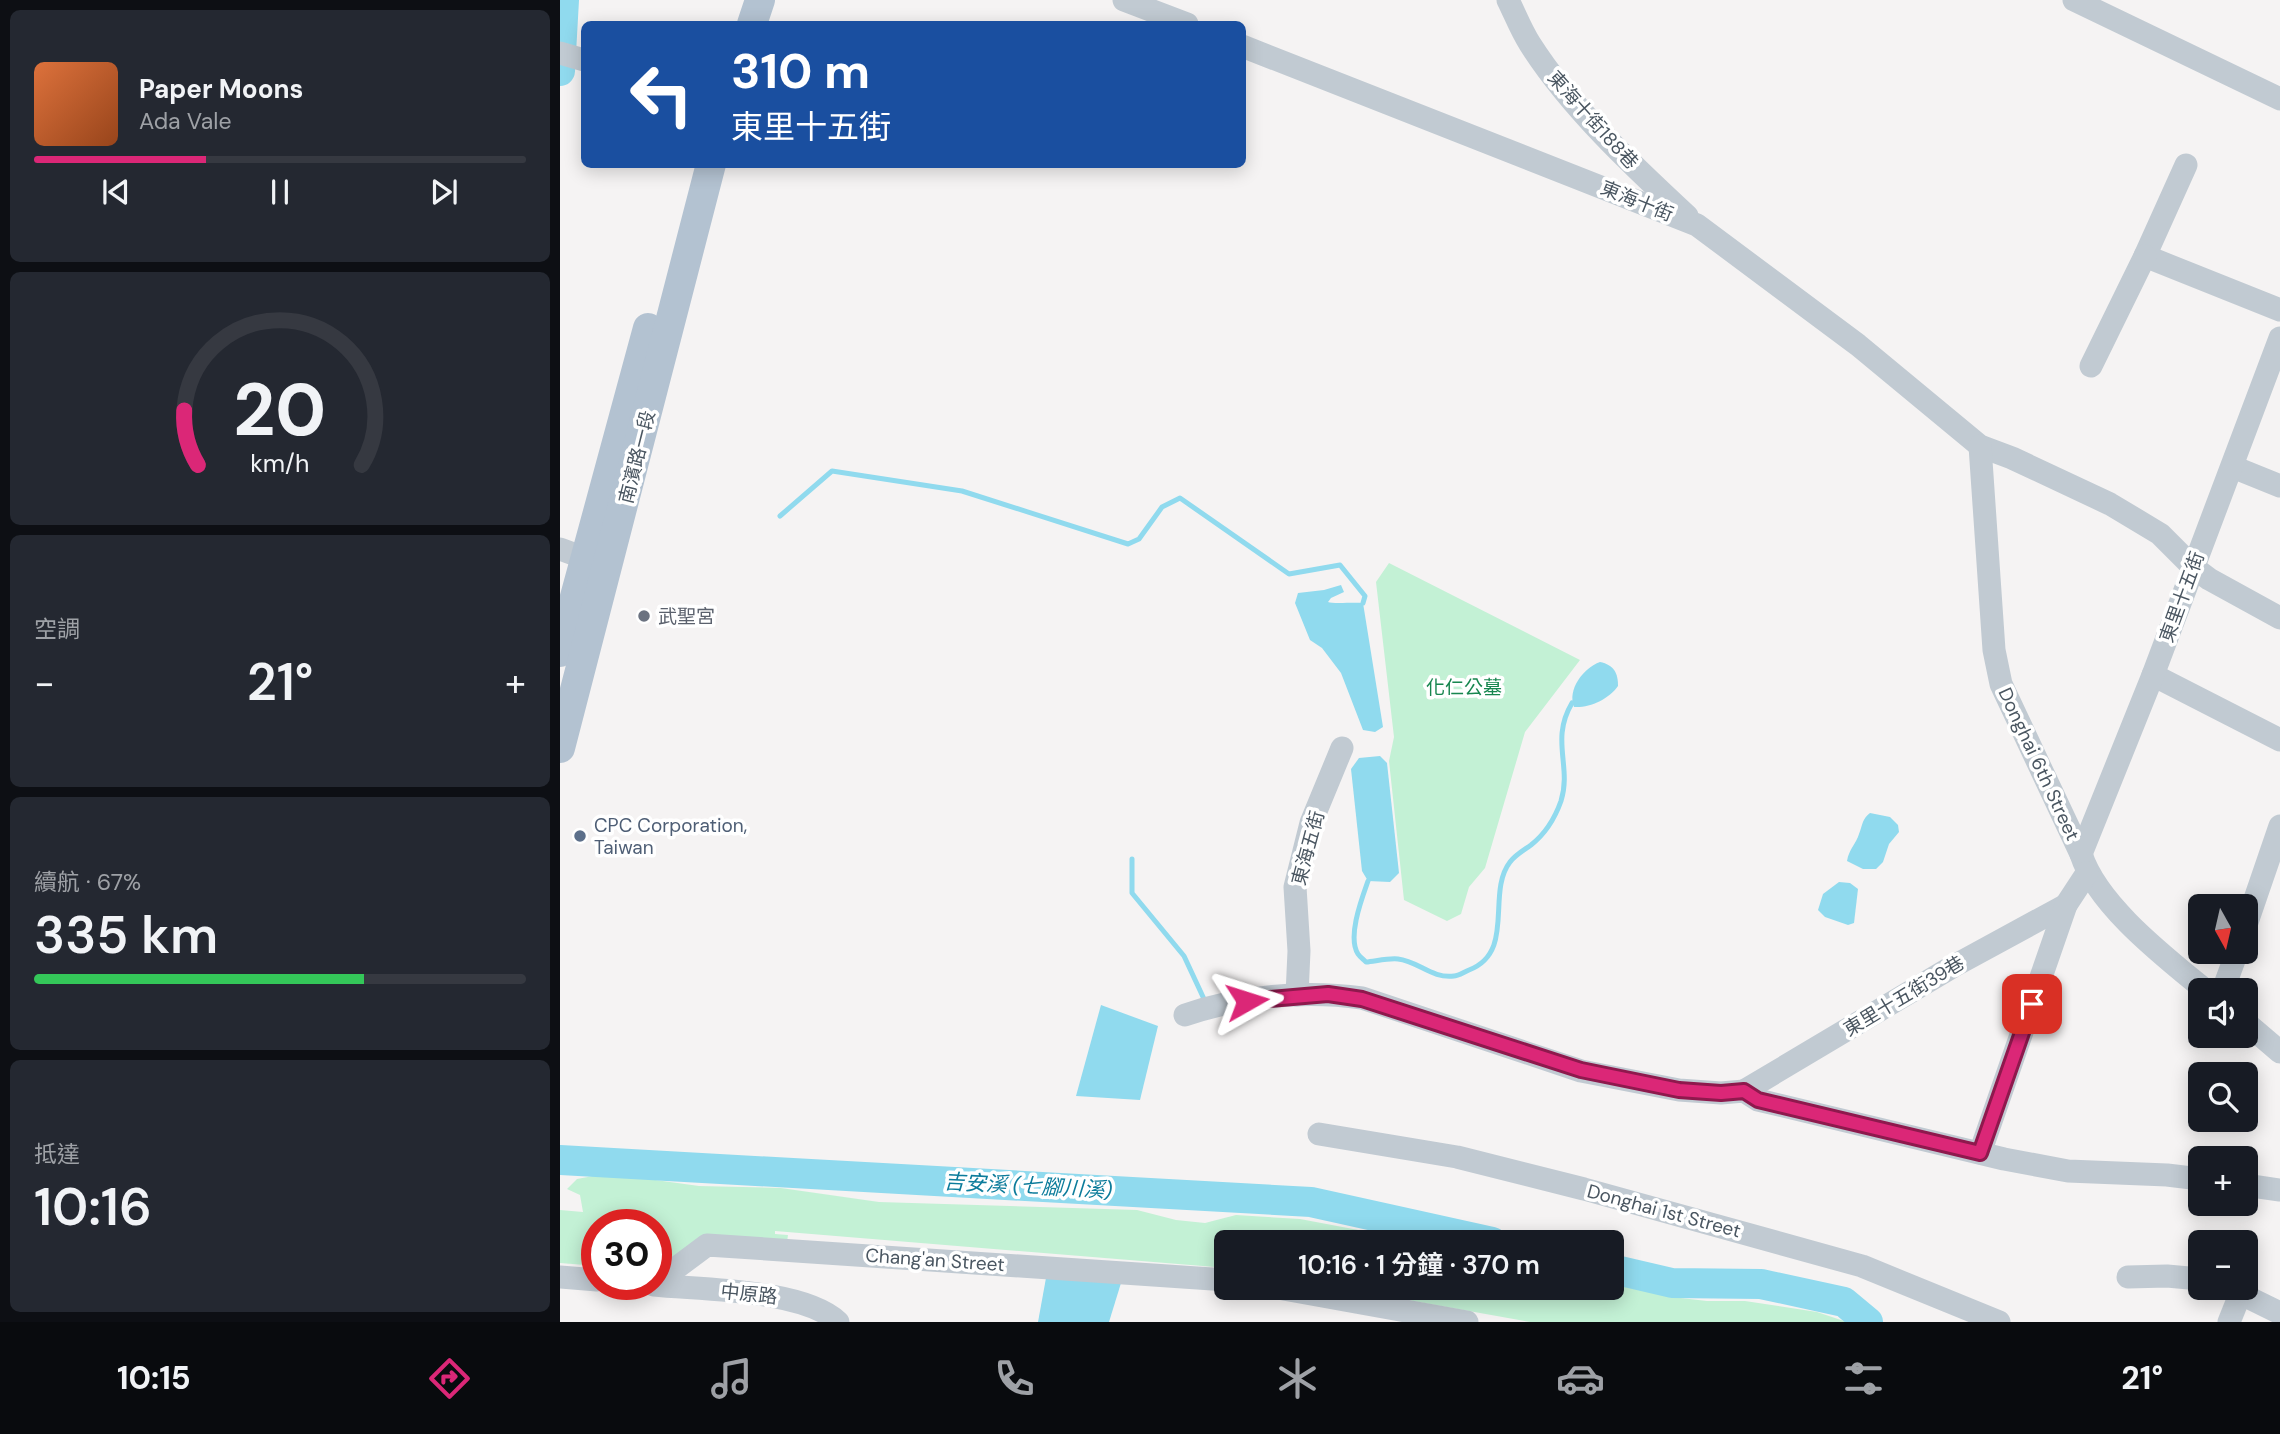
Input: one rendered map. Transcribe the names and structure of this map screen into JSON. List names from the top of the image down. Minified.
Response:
{"streets":{"main road":["南濱路一段"],"street":["東海十街188巷","東海十街","東里十五街","Donghai 6th Street","東海五街","東里十五街39巷","Donghai 1st Street","Chang'an Street","中原路"]},"crossings":[["東海十街188巷","東海十街"],["東海十街","東里十五街"],["東海十街","Donghai 6th Street"],["東里十五街","Donghai 6th Street"],["東里十五街","東里十五街39巷"]],"water":["吉安溪 (七腳川溪)"],"parks":["化仁公墓"],"places":["武聖宮","CPC Corporation, Taiwan"],"north":"bottom","page":{"turn":["310 m","東里十五街"],"song":["Paper Moons","Ada Vale"],"tile":["空調",["續航 · 67%","335 km"],["抵達","10:16"]],"heat":["−","21°","+"],"map_buttons":["+","−"],"limit":"30","trip":"10:16 · 1 分鐘 · 370 m","tabs":["10:15","21°"],"gauge":["20","km/h"]}}
